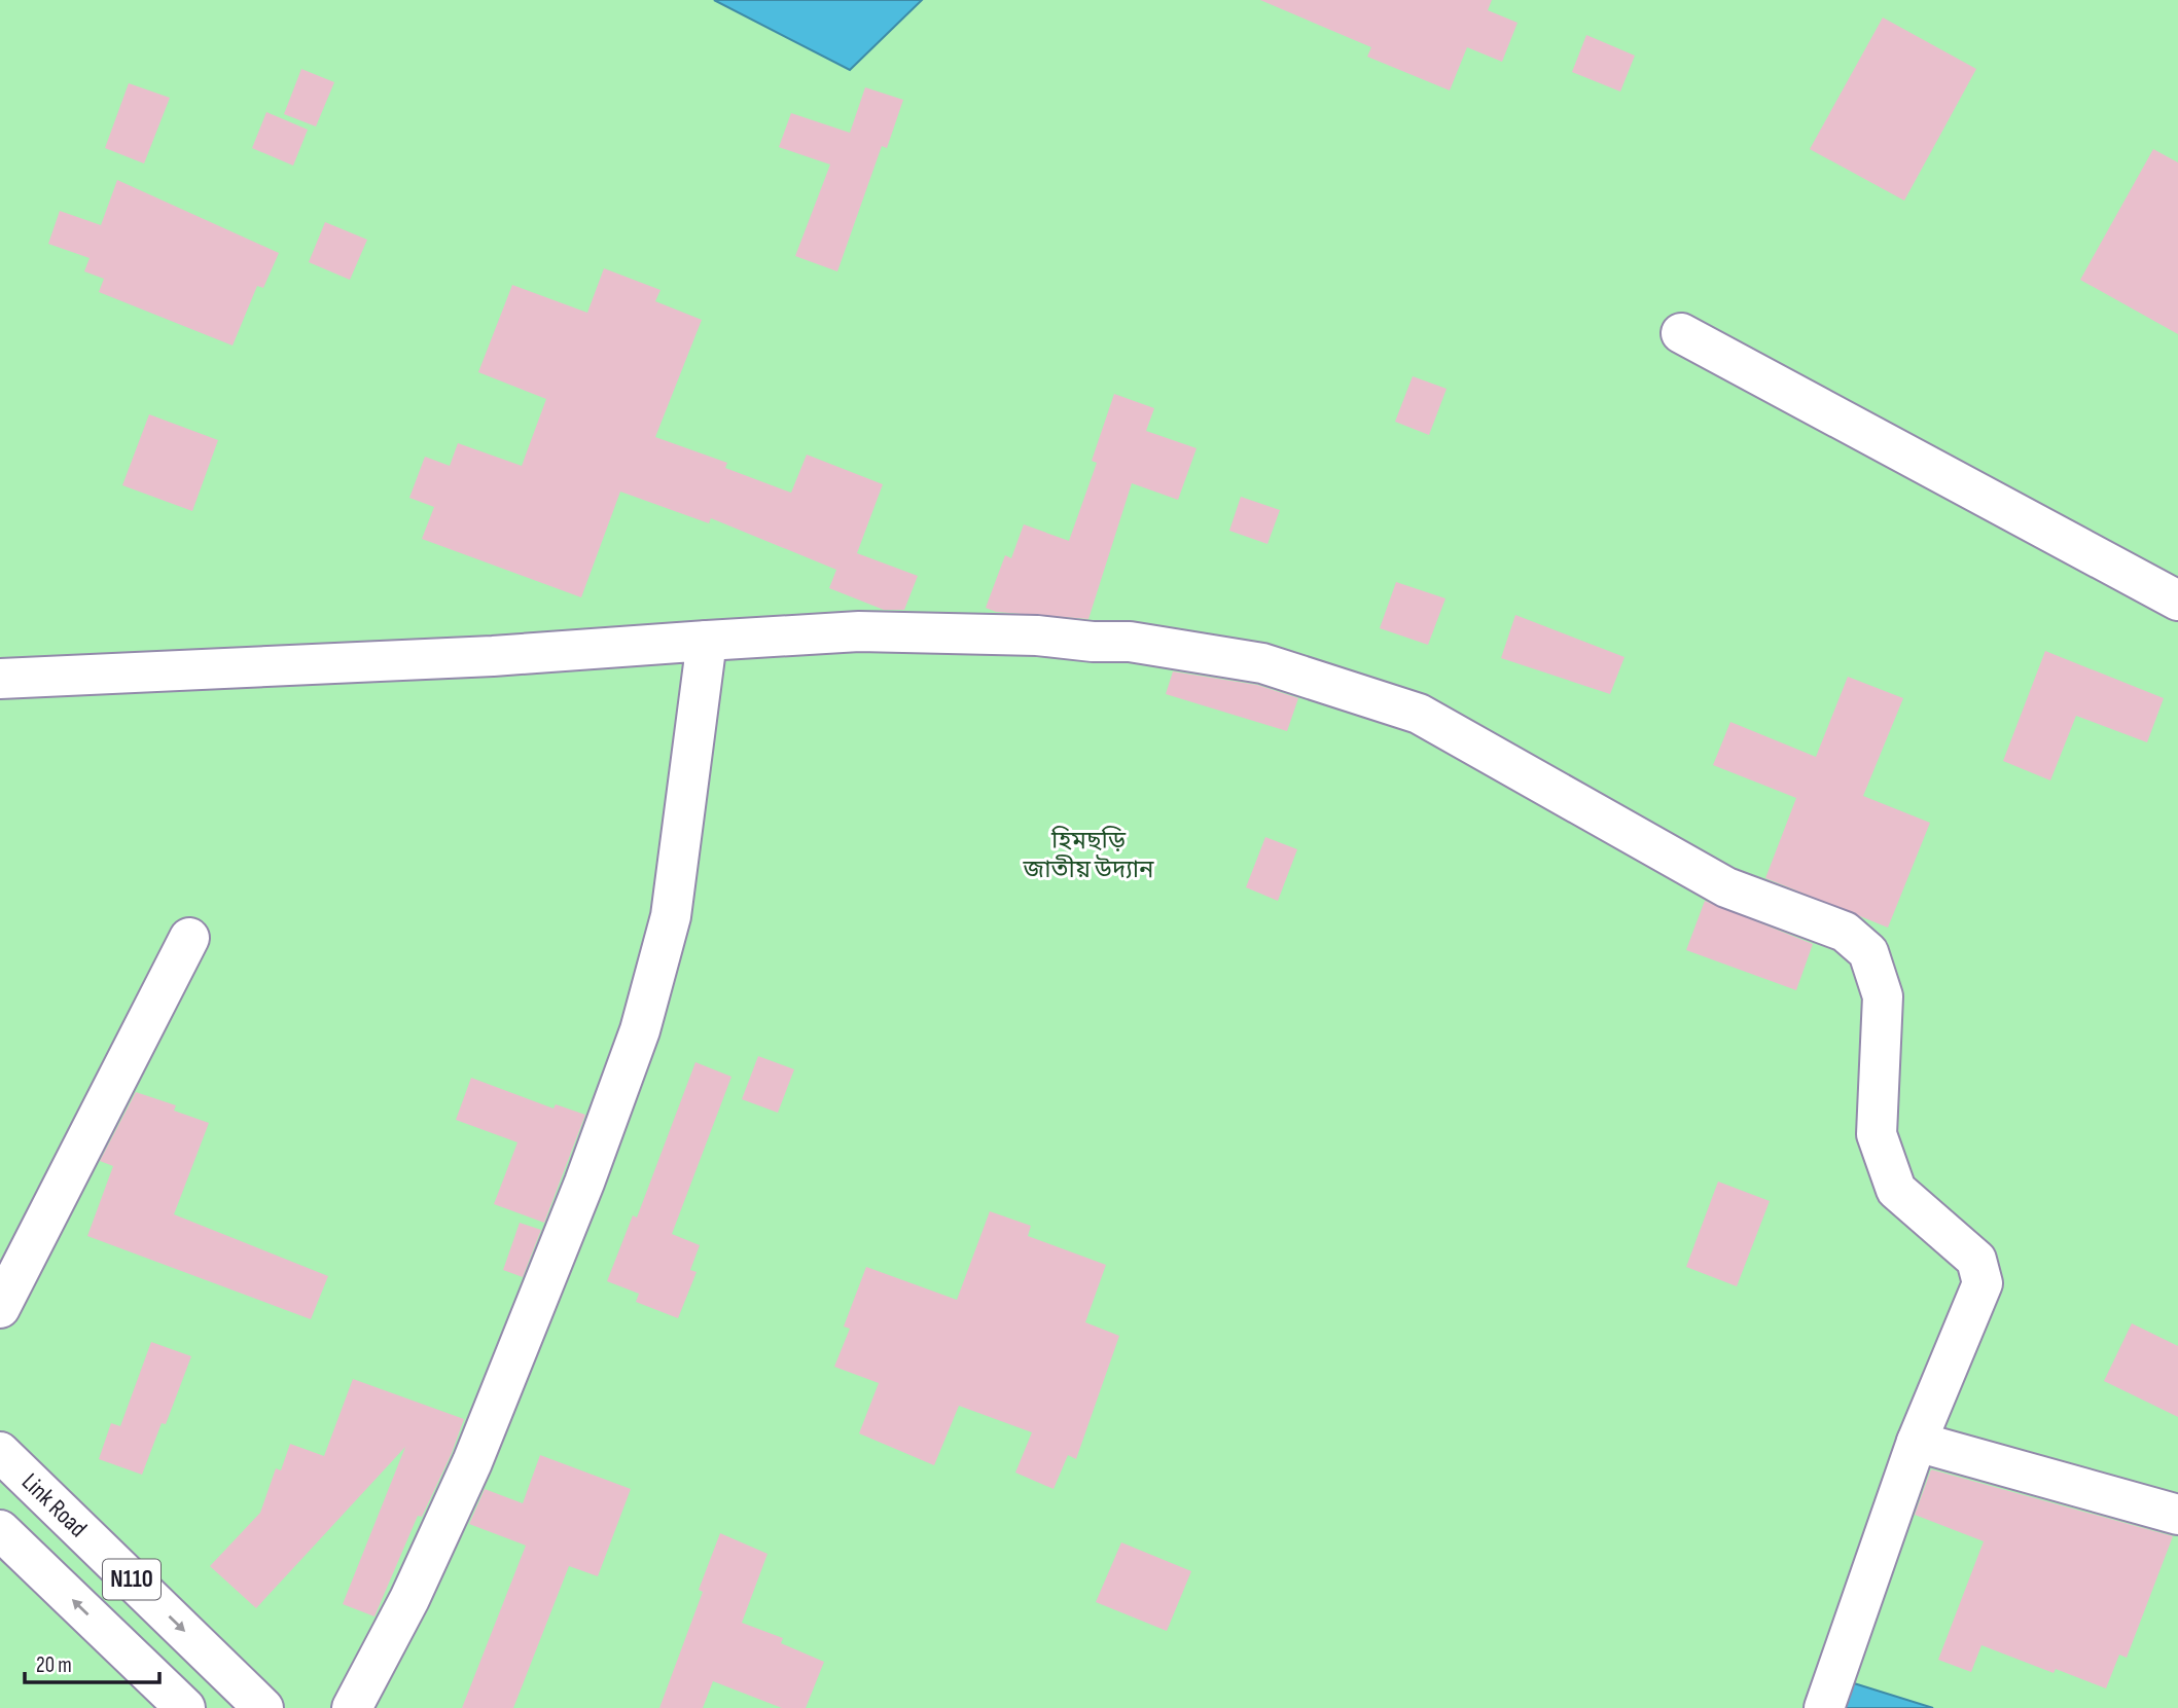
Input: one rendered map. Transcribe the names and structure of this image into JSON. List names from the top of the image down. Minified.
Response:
{"streets":{"main road":["Link Road","N110"]},"parks":["হিমছড়ি জাতীয় উদ্যান"],"scale_bar":"20 m"}
